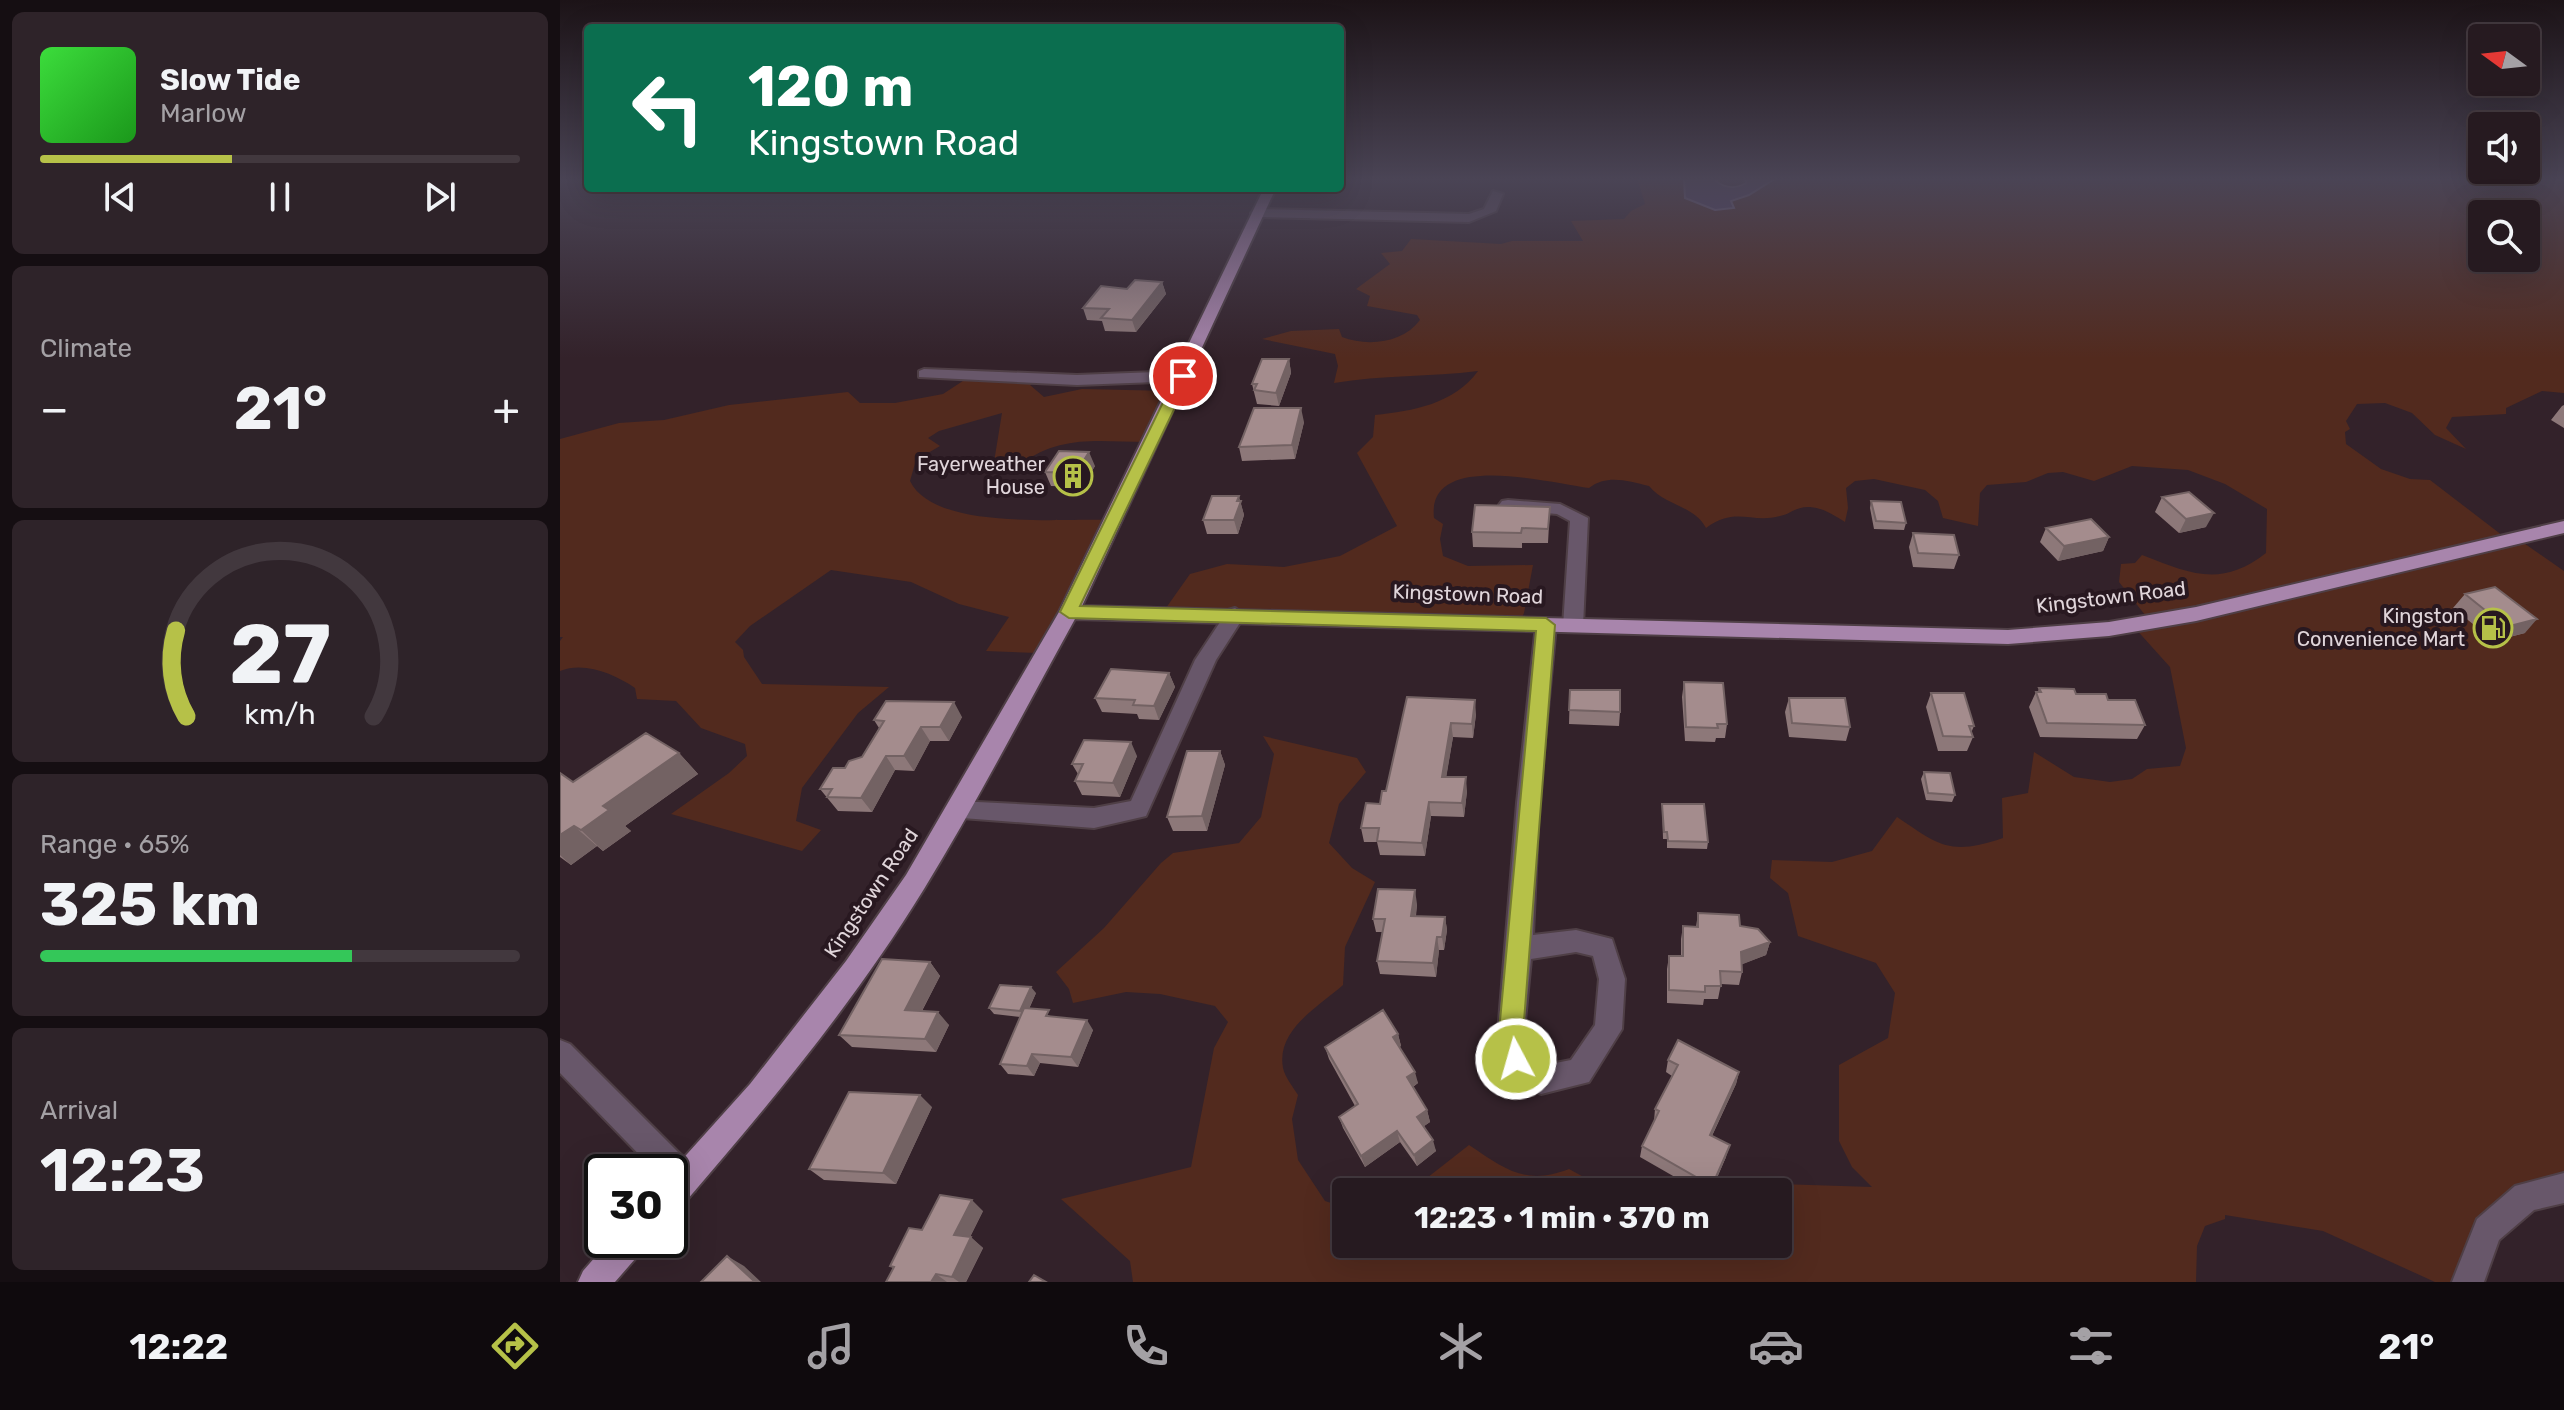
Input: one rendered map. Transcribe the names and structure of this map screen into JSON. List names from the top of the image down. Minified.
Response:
{"streets":{"main road":["Kingstown Road"]},"places":{"building":["Fayerweather House"],"fuel station":["Kingston Convenience Mart"]},"north":"left","page":{"turn":["120 m","Kingstown Road"],"song":["Slow Tide","Marlow"],"tile":["Climate",["Range · 65%","325 km"],["Arrival","12:23"]],"heat":["−","21°","+"],"limit":"30","trip":"12:23 · 1 min · 370 m","tabs":["12:22","21°"],"gauge":["27","km/h"]}}
